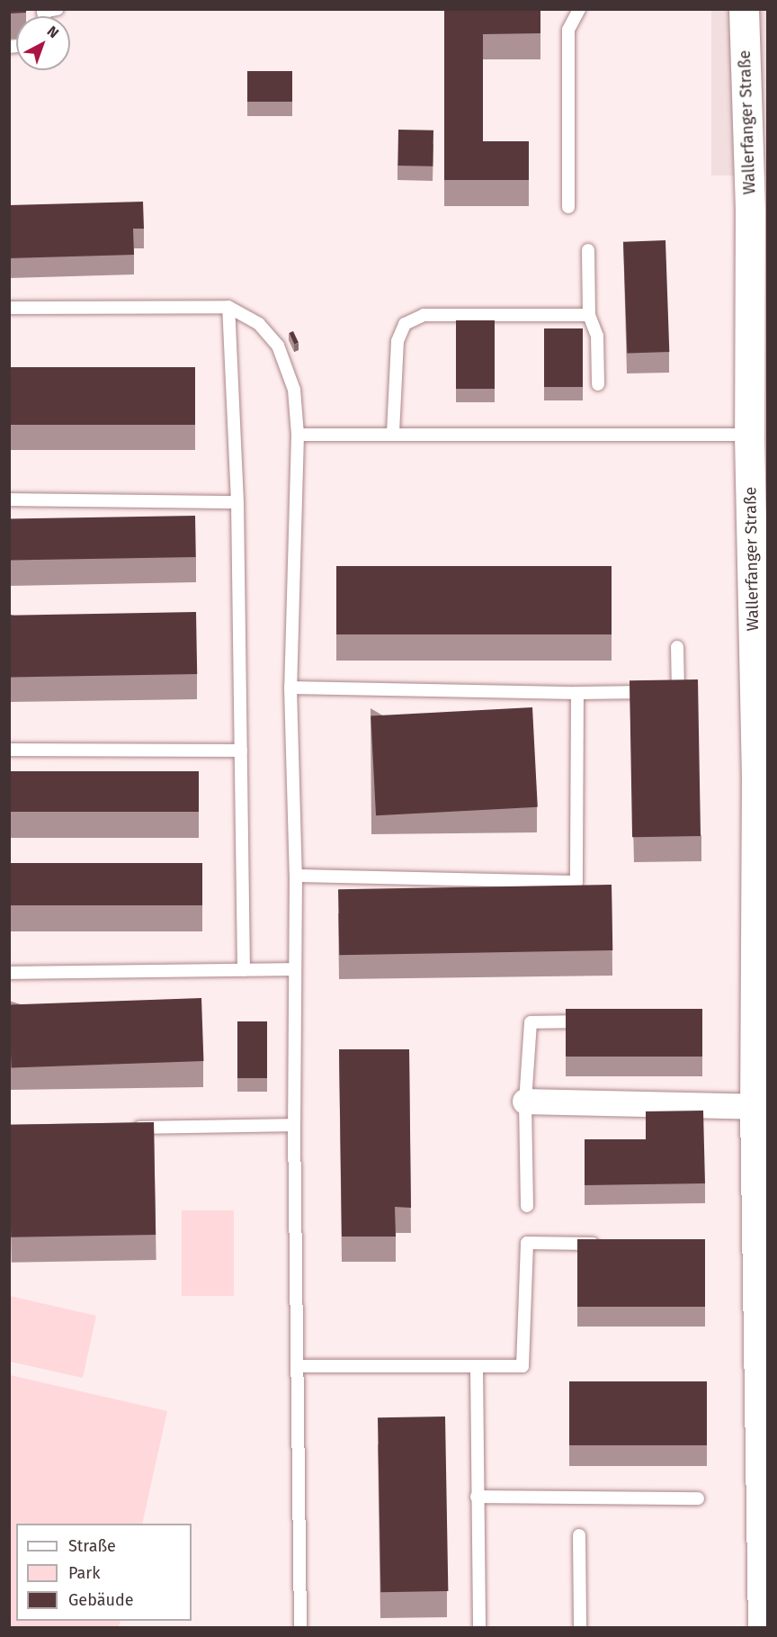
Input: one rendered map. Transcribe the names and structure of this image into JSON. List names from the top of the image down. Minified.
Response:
{"streets":{"main road":["Wallerfanger Straße"]},"legend":["Straße","Park","Gebäude"],"north":"top right"}
